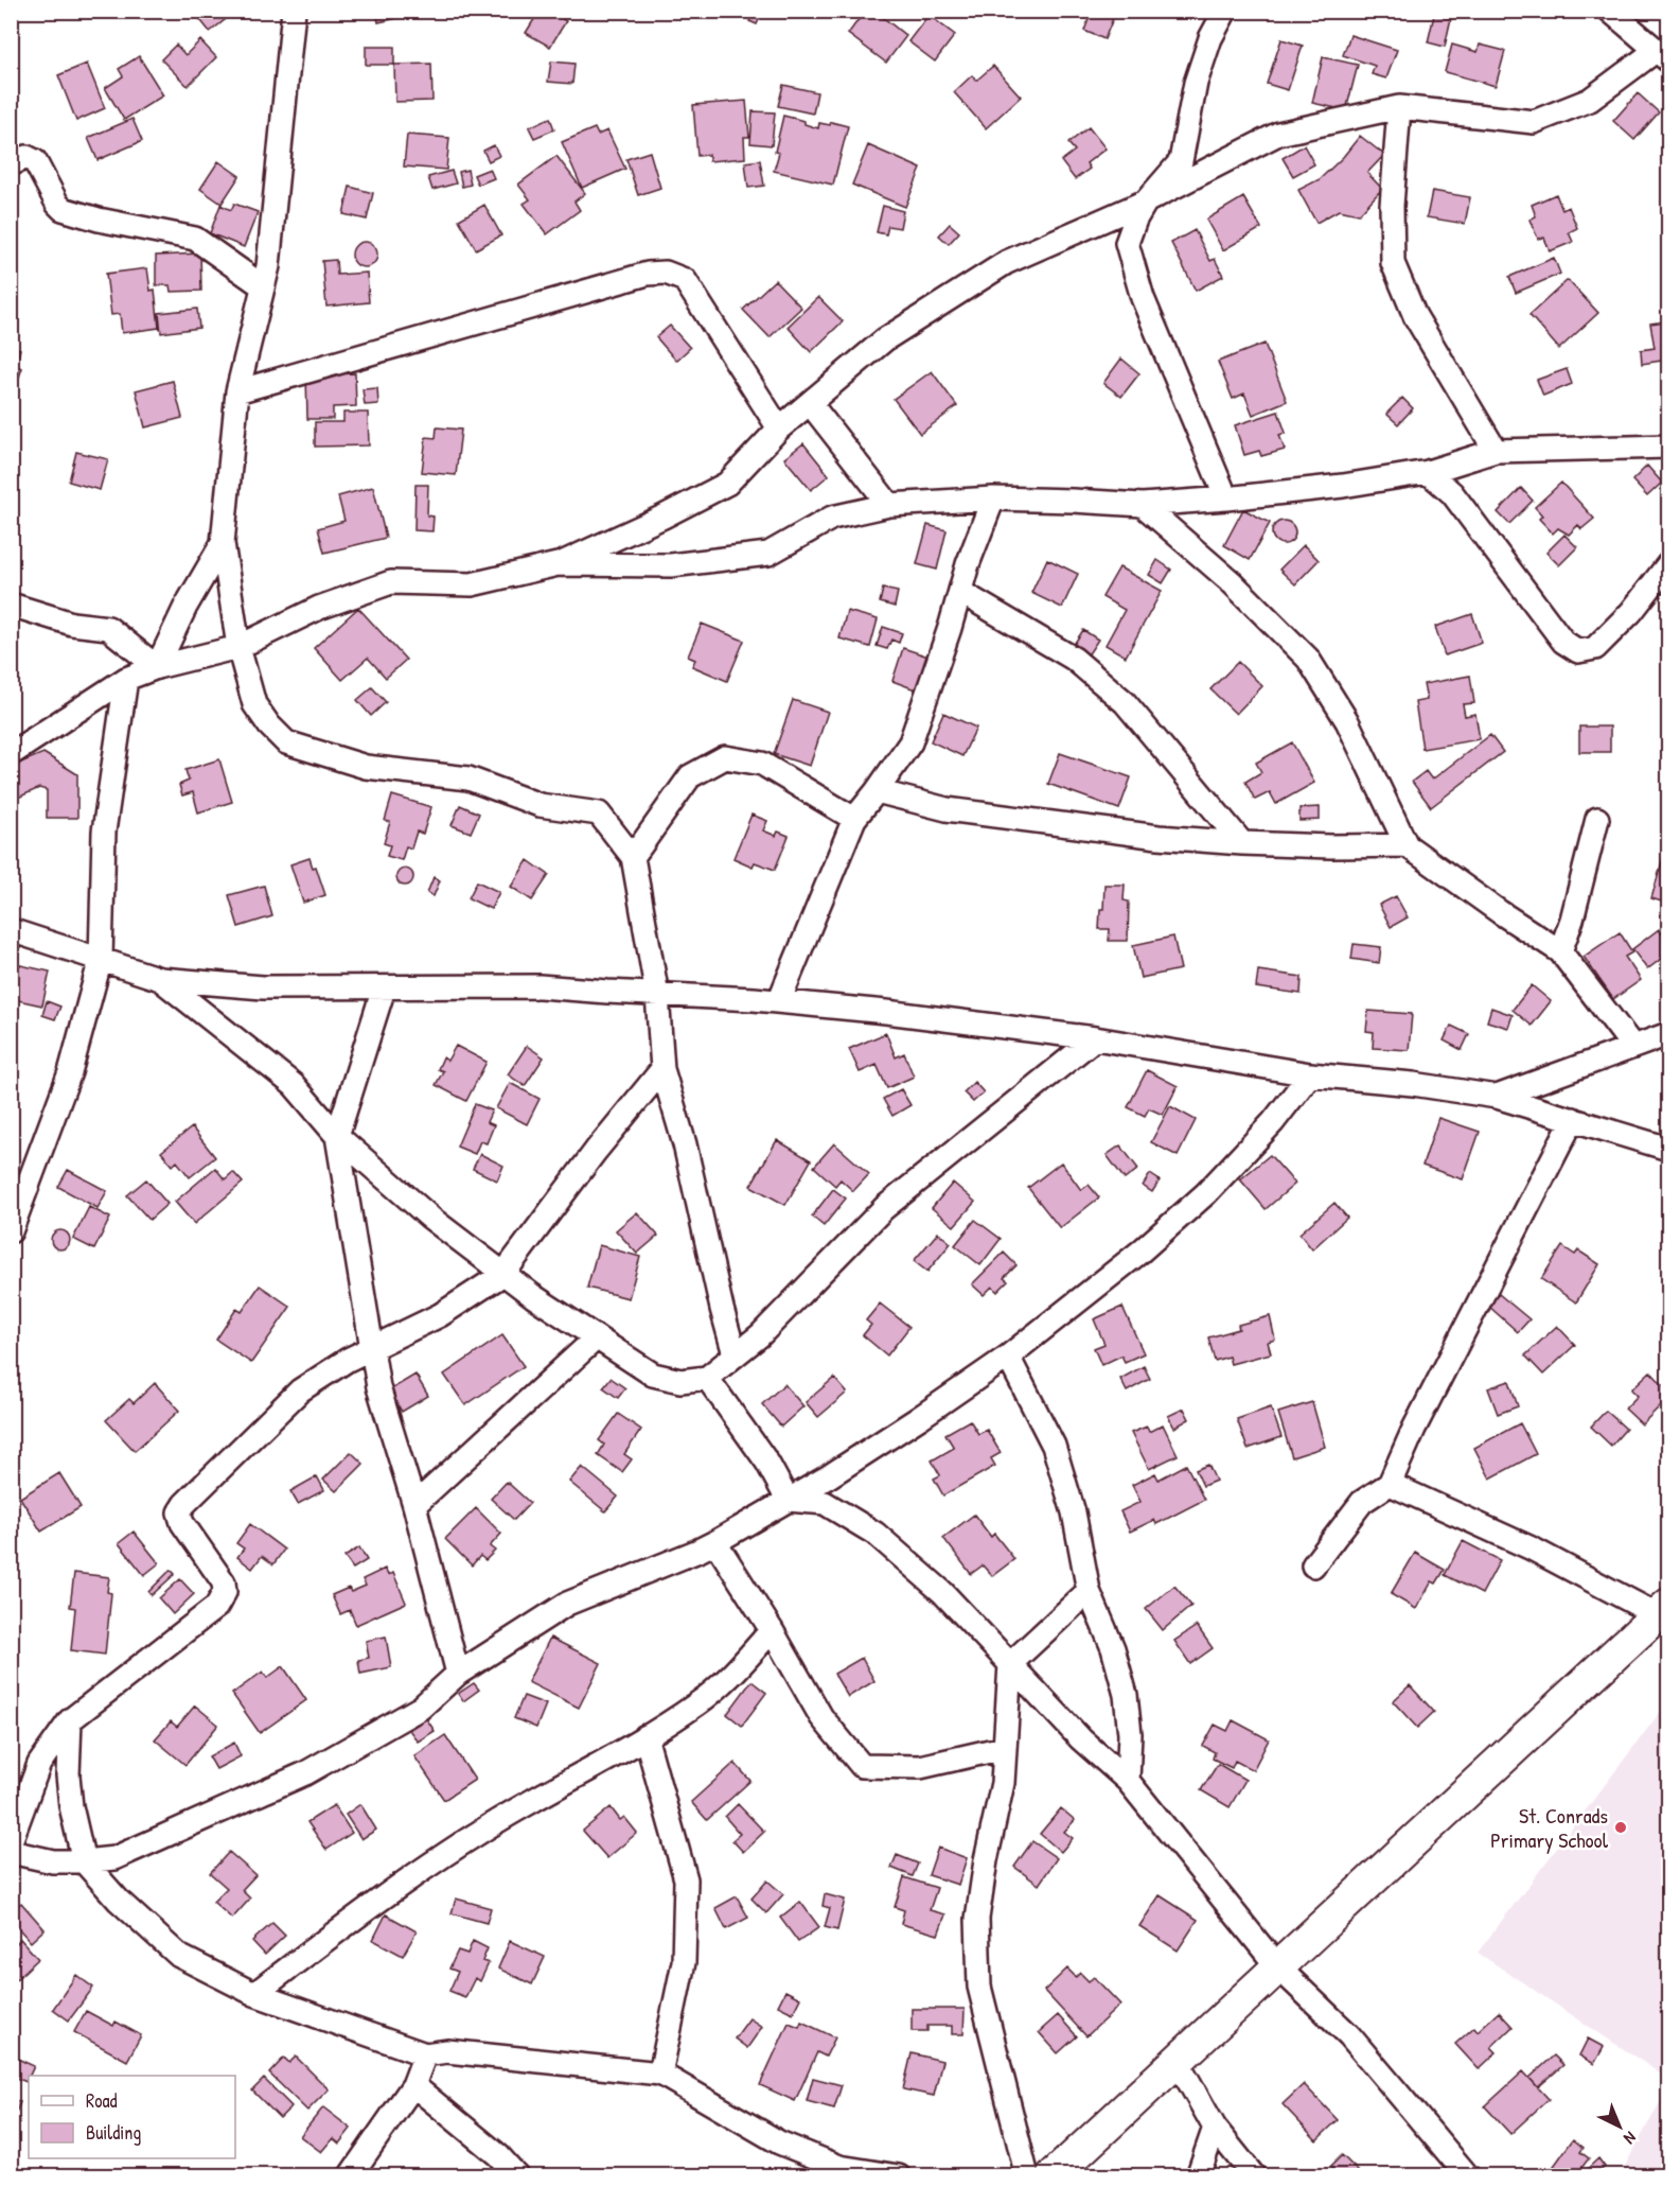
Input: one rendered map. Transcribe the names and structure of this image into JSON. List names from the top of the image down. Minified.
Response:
{"places":["St. Conrads Primary School"],"legend":["Road","Building"],"north":"bottom right"}
